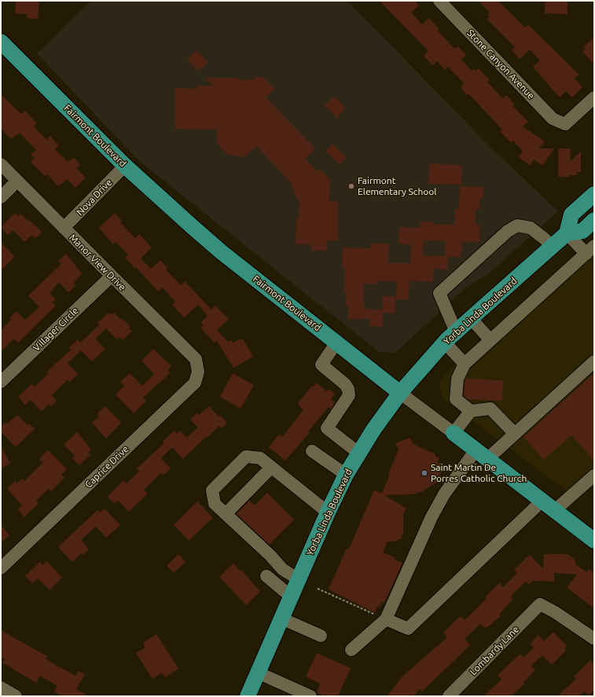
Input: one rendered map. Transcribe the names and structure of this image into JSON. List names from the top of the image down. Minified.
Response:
{"streets":{"main road":["Fairmont Boulevard","Yorba Linda Boulevard"],"street":["Stone Canyon Avenue","Nova Drive","Manor View Drive","Villager Circle","Caprice Drive","Lombardy Lane"]},"crossings":[["Fairmont Boulevard","Nova Drive"],["Fairmont Boulevard","Yorba Linda Boulevard"],["Nova Drive","Manor View Drive"],["Manor View Drive","Villager Circle"],["Manor View Drive","Caprice Drive"]],"places":["Fairmont Elementary School","Saint Martin De Porres Catholic Church"]}
